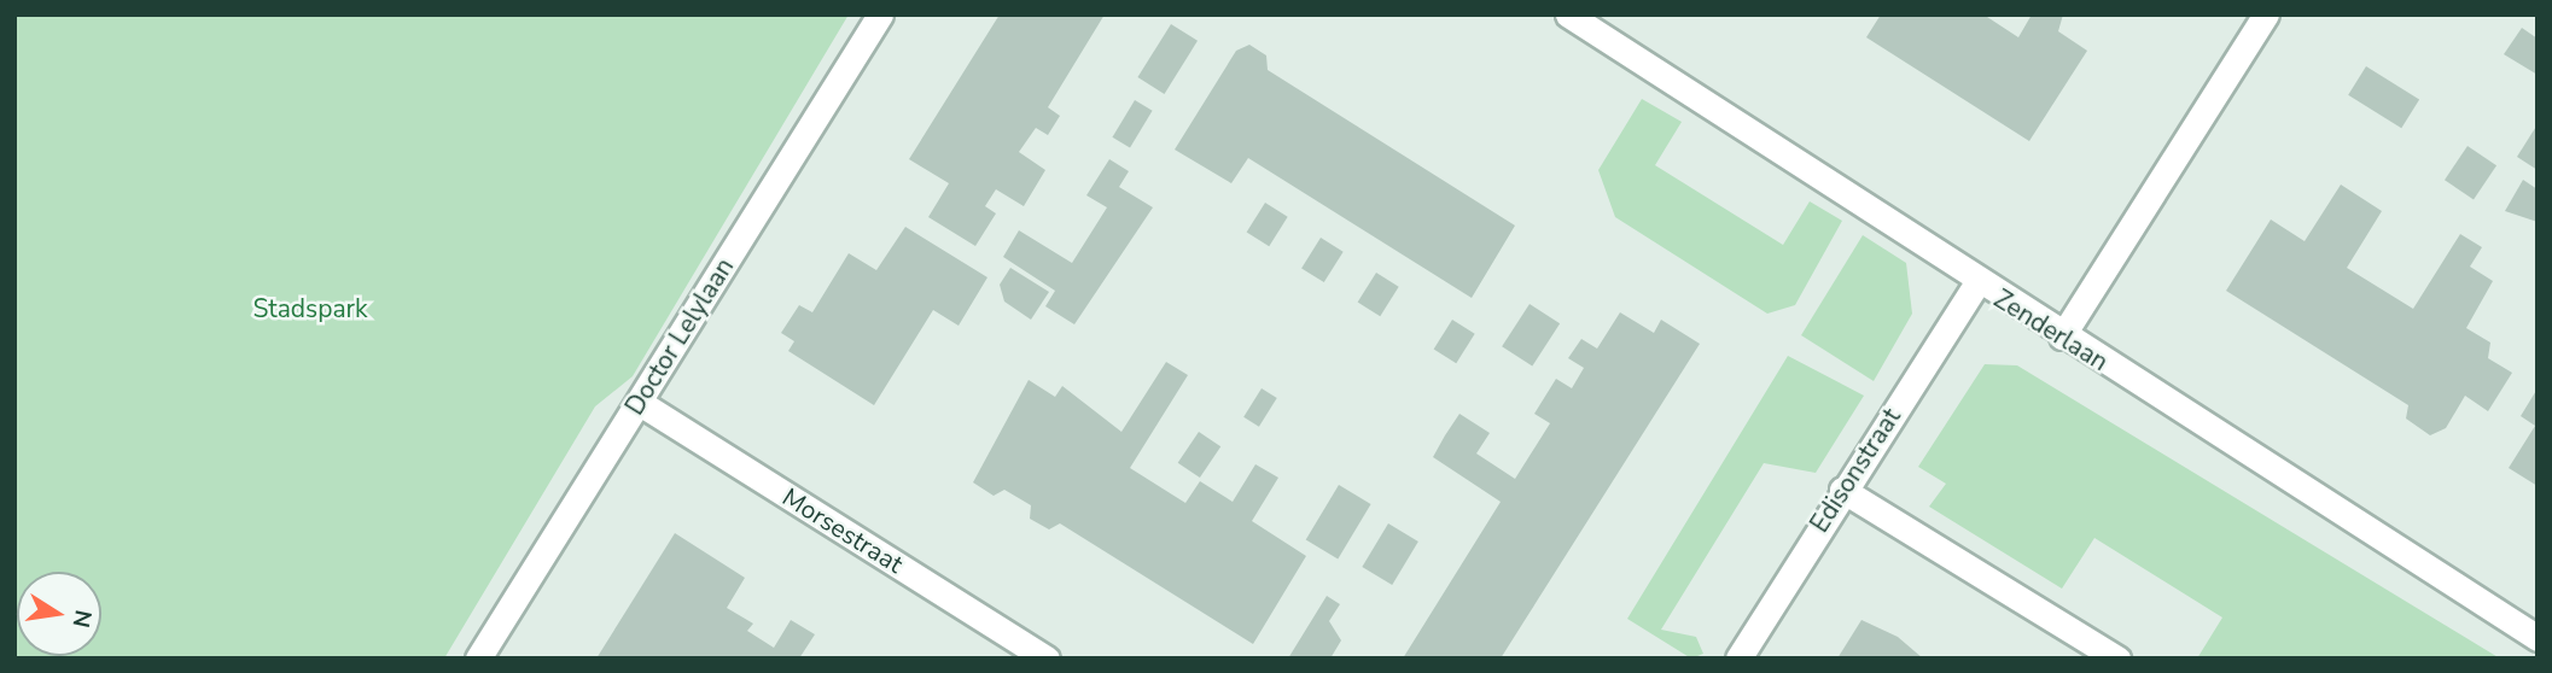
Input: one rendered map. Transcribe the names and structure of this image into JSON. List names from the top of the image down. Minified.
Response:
{"streets":{"street":["Zenderlaan","Doctor Lelylaan","Edisonstraat","Morsestraat"]},"crossings":[["Zenderlaan","Edisonstraat"],["Doctor Lelylaan","Morsestraat"]],"parks":["Stadspark"],"north":"right"}
